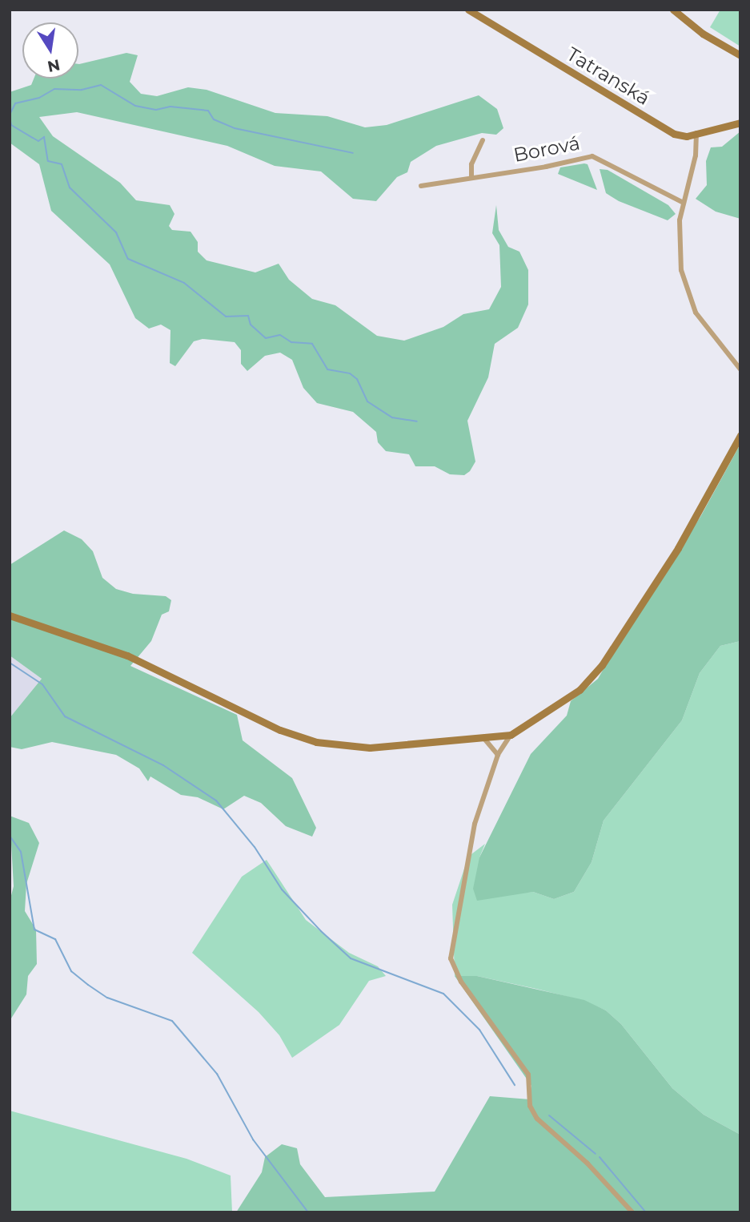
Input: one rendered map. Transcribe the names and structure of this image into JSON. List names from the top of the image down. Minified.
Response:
{"streets":{"street":["Tatranská","Borová"]},"north":"bottom"}
